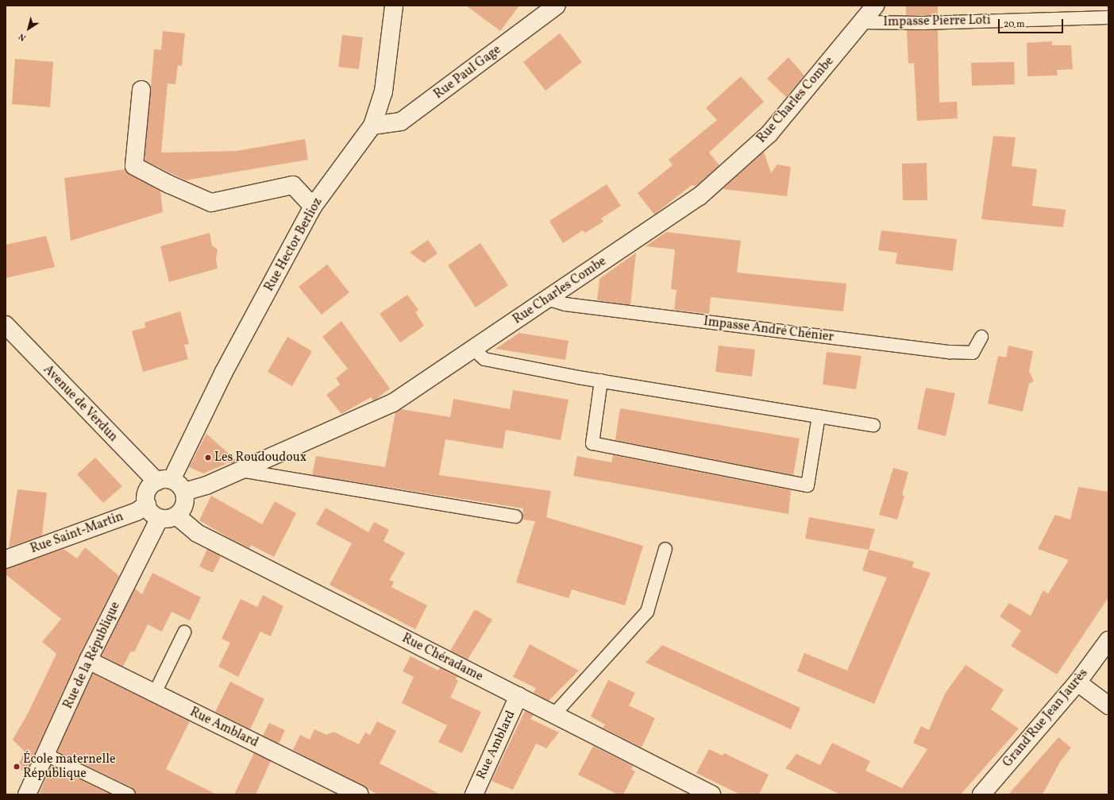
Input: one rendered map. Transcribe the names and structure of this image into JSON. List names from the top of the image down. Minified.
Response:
{"streets":{"street":["Rue Paul Gage","Rue Charles Combe","Rue Hector Berlioz","Avenue de Verdun","Rue Saint-Martin","Rue de la République","Rue Chéradame","Grand'Rue Jean Jaurès","Rue Amblard"],"lane":["Impasse Pierre Loti","Impasse André Chénier"]},"crossings":[["Impasse Pierre Loti","Rue Charles Combe"],["Rue Paul Gage","Rue Hector Berlioz"],["Rue Charles Combe","Rue Hector Berlioz"],["Rue Charles Combe","Impasse André Chénier"],["Rue Charles Combe","Avenue de Verdun"],["Rue Charles Combe","Rue Saint-Martin"],["Rue Charles Combe","Rue de la République"],["Rue Charles Combe","Rue Chéradame"],["Rue Hector Berlioz","Avenue de Verdun"],["Rue Hector Berlioz","Rue Saint-Martin"],["Rue Hector Berlioz","Rue de la République"],["Rue Hector Berlioz","Rue Chéradame"],["Avenue de Verdun","Rue Saint-Martin"],["Avenue de Verdun","Rue de la République"],["Avenue de Verdun","Rue Chéradame"],["Rue Saint-Martin","Rue de la République"],["Rue Saint-Martin","Rue Chéradame"],["Rue de la République","Rue Chéradame"],["Rue de la République","Rue Amblard"],["Rue Chéradame","Rue Amblard"]],"places":["Les Roudoudoux","École maternelle République"],"scale_bar":"20 m","north":"bottom left"}
